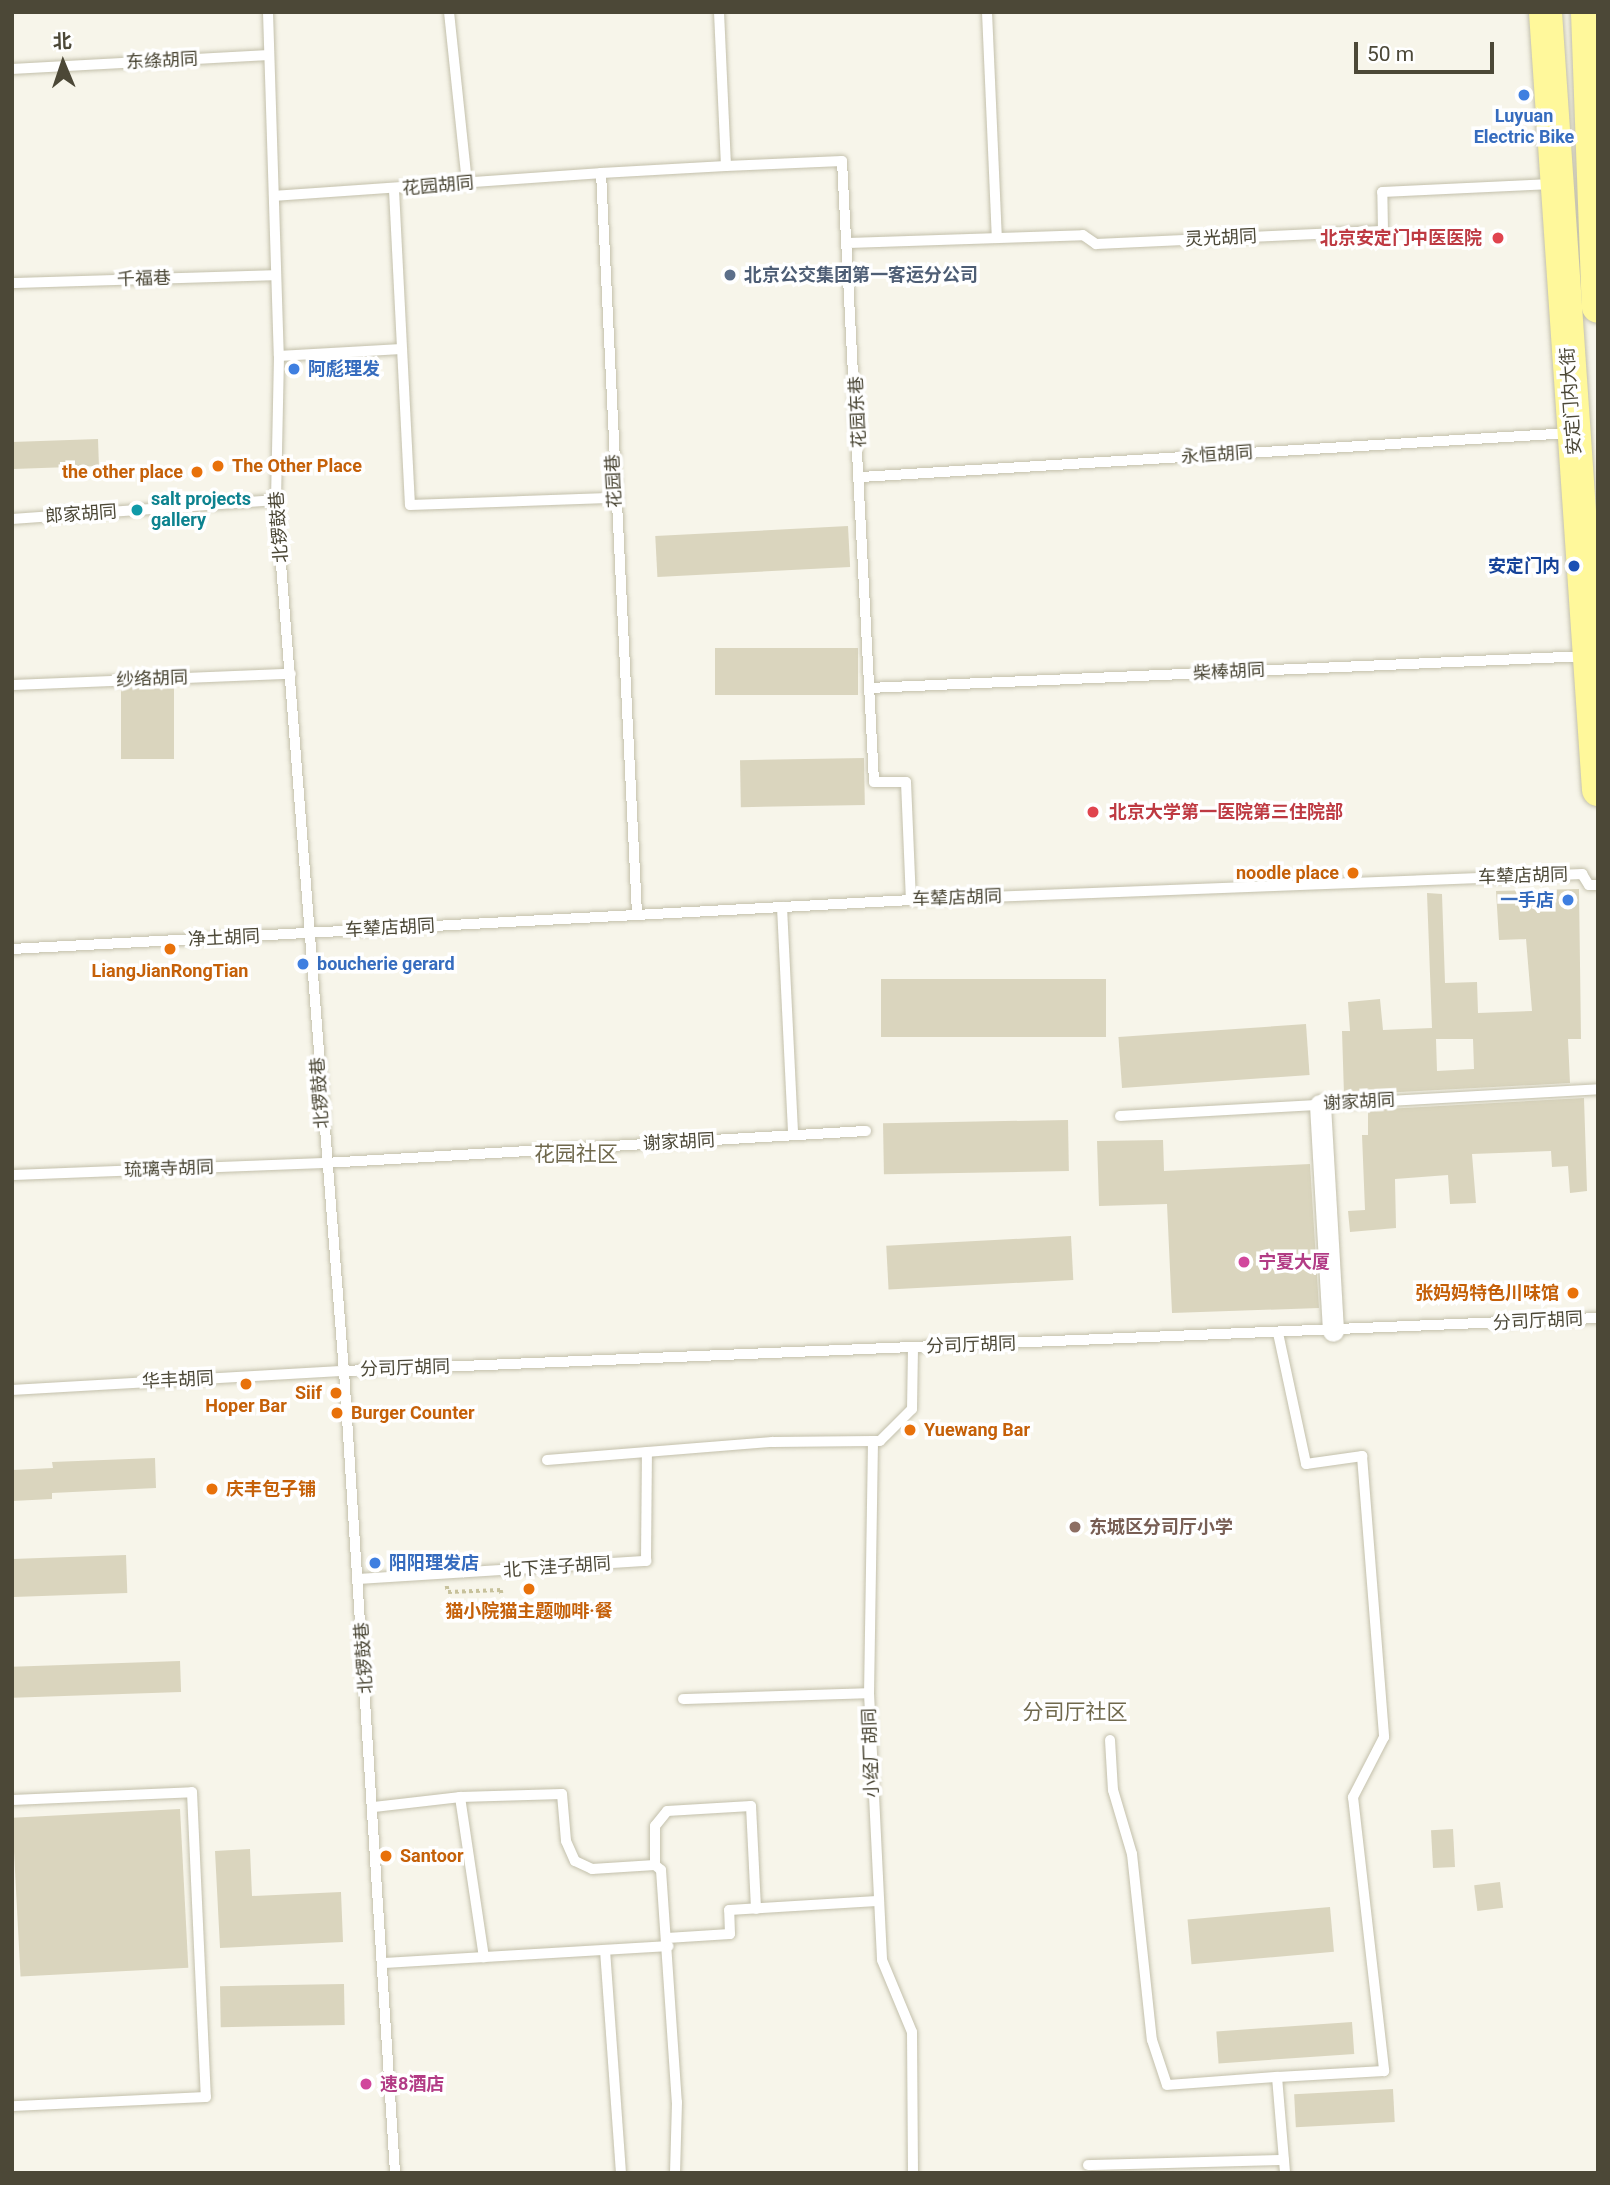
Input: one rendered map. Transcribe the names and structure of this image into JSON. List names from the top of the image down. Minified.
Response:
{"streets":{"main road":["安定门内大街"],"lane":["东绦胡同","花园胡同","灵光胡同","千福巷","花园东巷","永恒胡同","花园巷","郎家胡同","北锣鼓巷","柴棒胡同","纱络胡同","车辇店胡同","净土胡同","谢家胡同","琉璃寺胡同","分司厅胡同","华丰胡同","北下洼子胡同","小经厂胡同"]},"crossings":[["东绦胡同","北锣鼓巷"],["花园胡同","花园巷"],["花园胡同","北锣鼓巷"],["灵光胡同","安定门内大街"],["灵光胡同","花园东巷"],["千福巷","北锣鼓巷"],["安定门内大街","永恒胡同"],["安定门内大街","柴棒胡同"],["花园东巷","永恒胡同"],["花园东巷","柴棒胡同"],["花园东巷","车辇店胡同"],["花园巷","车辇店胡同"],["郎家胡同","北锣鼓巷"],["北锣鼓巷","纱络胡同"],["北锣鼓巷","车辇店胡同"],["北锣鼓巷","净土胡同"],["北锣鼓巷","谢家胡同"],["北锣鼓巷","琉璃寺胡同"],["北锣鼓巷","分司厅胡同"],["北锣鼓巷","华丰胡同"],["北锣鼓巷","北下洼子胡同"],["车辇店胡同","净土胡同"],["谢家胡同","琉璃寺胡同"],["分司厅胡同","华丰胡同"]],"districts":["花园社区","分司厅社区"],"places":["Luyuan Electric Bike","北京安定门中医医院","北京公交集团第一客运分公司","阿彪理发","The Other Place","the other place","salt projects gallery","安定门内","北京大学第一医院第三住院部","noodle place","一手店","LiangJianRongTian","boucherie gerard","宁夏大厦","张妈妈特色川味馆","Hoper Bar","Siif","Burger Counter","Yuewang Bar","庆丰包子铺","东城区分司厅小学","阳阳理发店","猫小院猫主题咖啡·餐","Santoor","速8酒店"],"scale_bar":"50 m","north":"top"}
